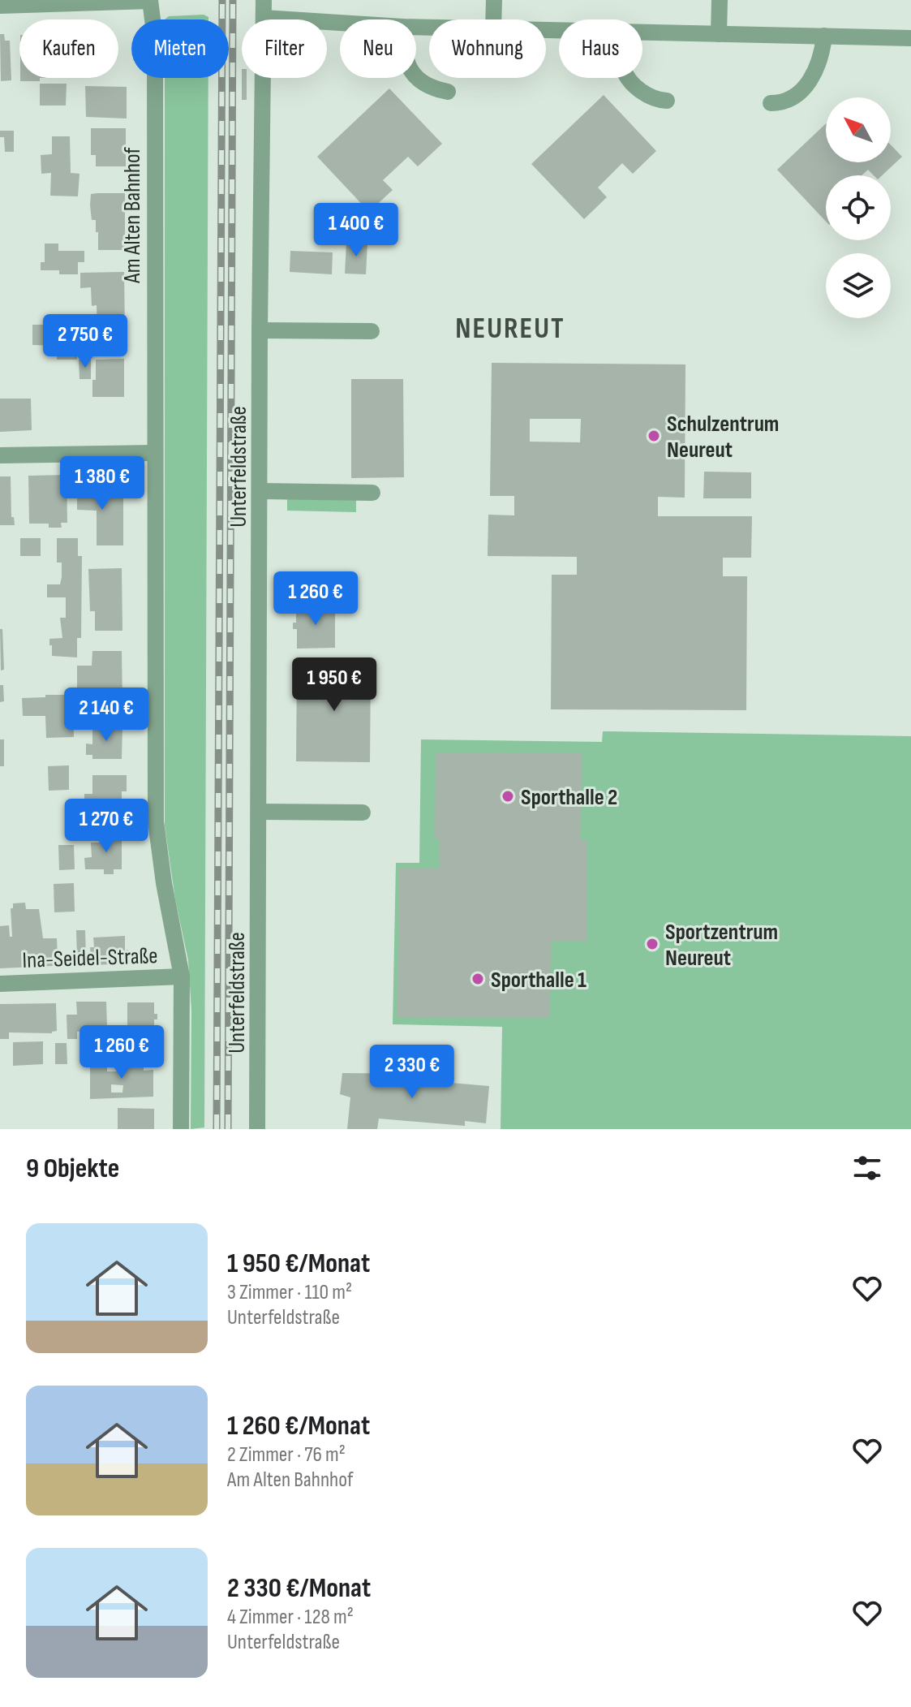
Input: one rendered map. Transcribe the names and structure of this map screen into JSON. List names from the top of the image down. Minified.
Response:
{"streets":{"street":["Am Alten Bahnhof","Unterfeldstraße","Ina-Seidel-Straße"]},"crossings":[["Am Alten Bahnhof","Ina-Seidel-Straße"]],"districts":["NEUREUT"],"places":["Schulzentrum Neureut","Sporthalle 2","Sportzentrum Neureut","Sporthalle 1"],"north":"top left","page":{"chip":["Kaufen","Mieten","Filter","Neu","Wohnung","Haus"],"price":["1 400 €","2 750 €","1 380 €","1 260 €","1 950 €","2 140 €","1 270 €","1 260 €","2 330 €"],"heading":"9 Objekte","list":[{"name":"1 950 €/Monat","note":"3 Zimmer · 110 m² · Unterfeldstraße"},{"name":"1 260 €/Monat","note":"2 Zimmer · 76 m² · Am Alten Bahnhof"},{"name":"2 330 €/Monat","note":"4 Zimmer · 128 m² · Unterfeldstraße"}]}}
